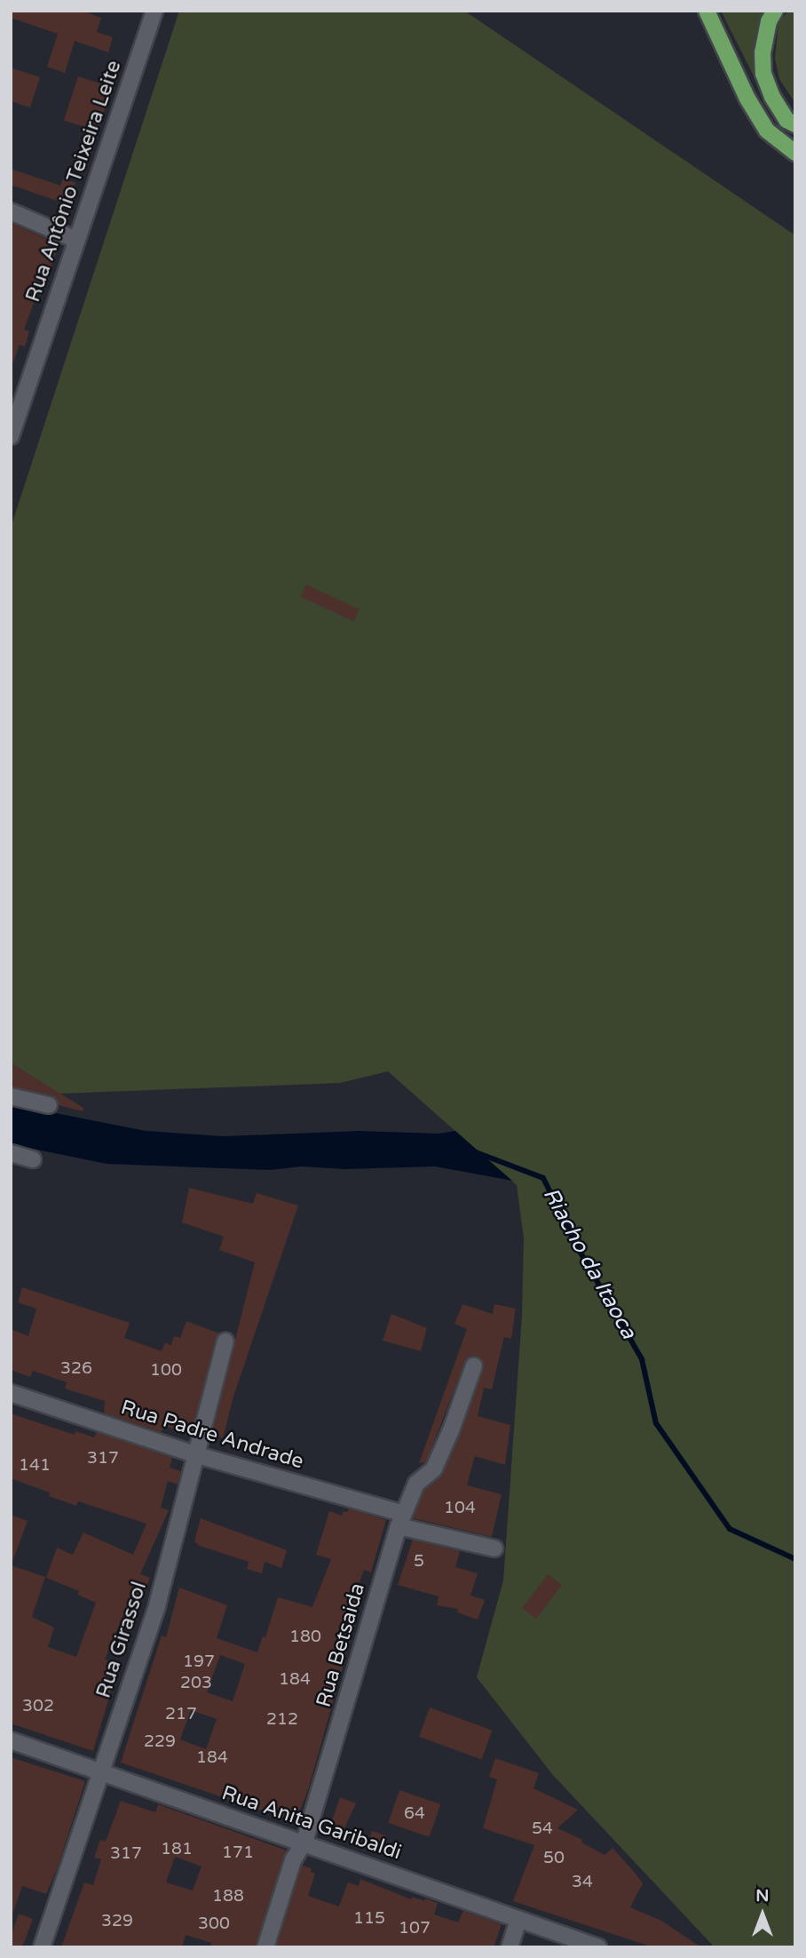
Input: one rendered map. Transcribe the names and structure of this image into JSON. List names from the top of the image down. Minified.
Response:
{"streets":{"street":["Rua Antônio Teixeira Leite","Rua Padre Andrade","Rua Girassol","Rua Betsaida","Rua Anita Garibaldi"]},"crossings":[["Rua Padre Andrade","Rua Girassol"],["Rua Padre Andrade","Rua Betsaida"],["Rua Girassol","Rua Anita Garibaldi"],["Rua Betsaida","Rua Anita Garibaldi"]],"water":["Riacho da Itaoca"],"house_numbers":["326","100","317","141","104","5","180","197","184","203","302","217","212","229","184","64","54","181","171","317","50","34","188","115","329","300","107"],"north":"top"}
